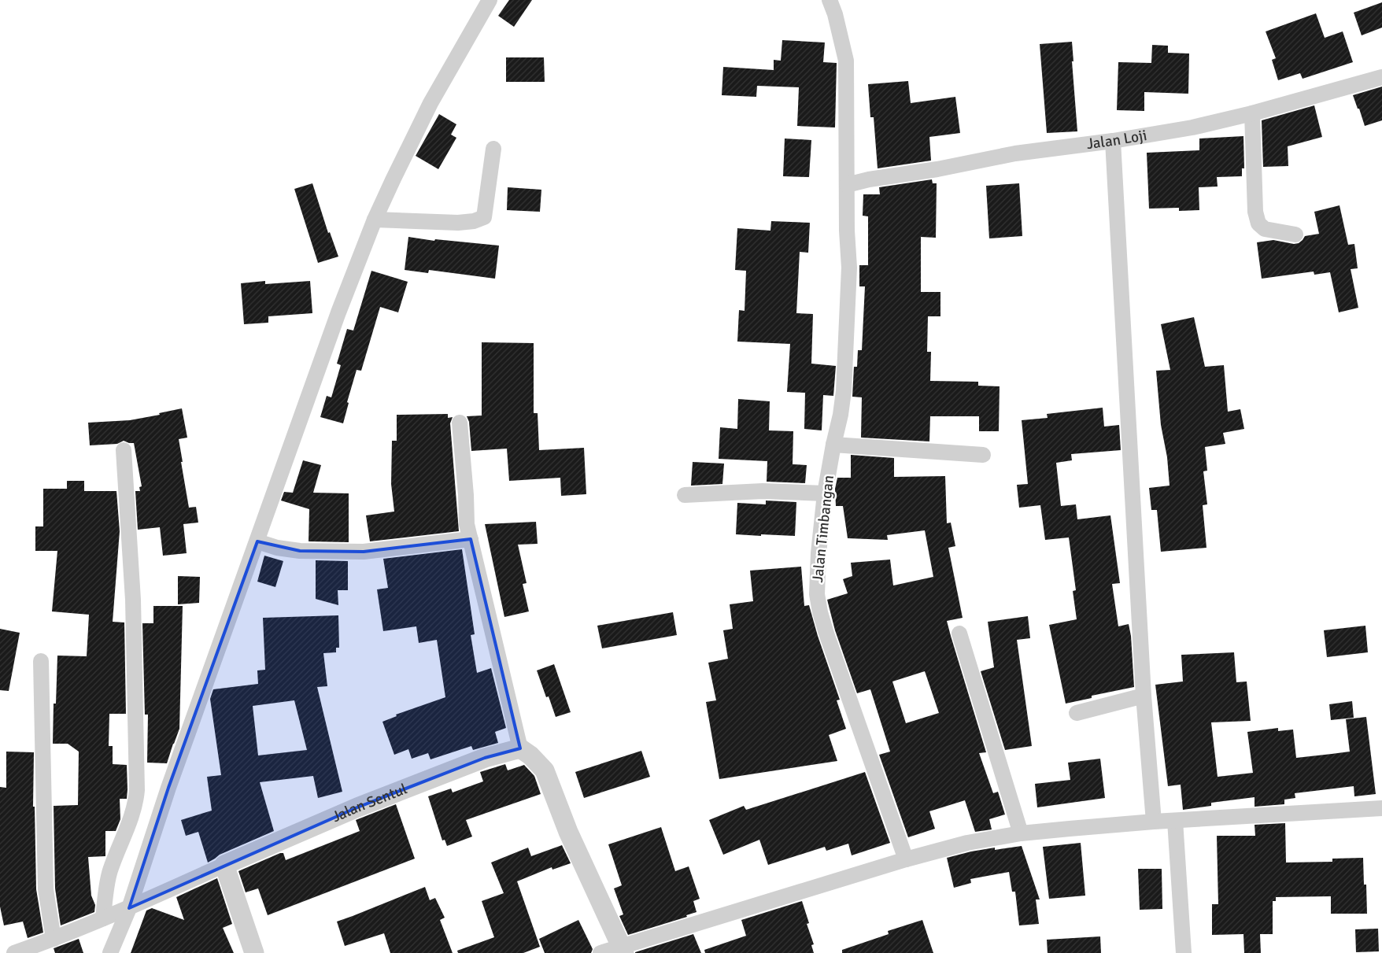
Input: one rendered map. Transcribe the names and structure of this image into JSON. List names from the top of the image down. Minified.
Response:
{"streets":{"street":["Jalan Loji","Jalan Timbangan","Jalan Sentul"]},"crossings":[["Jalan Loji","Jalan Timbangan"]]}
